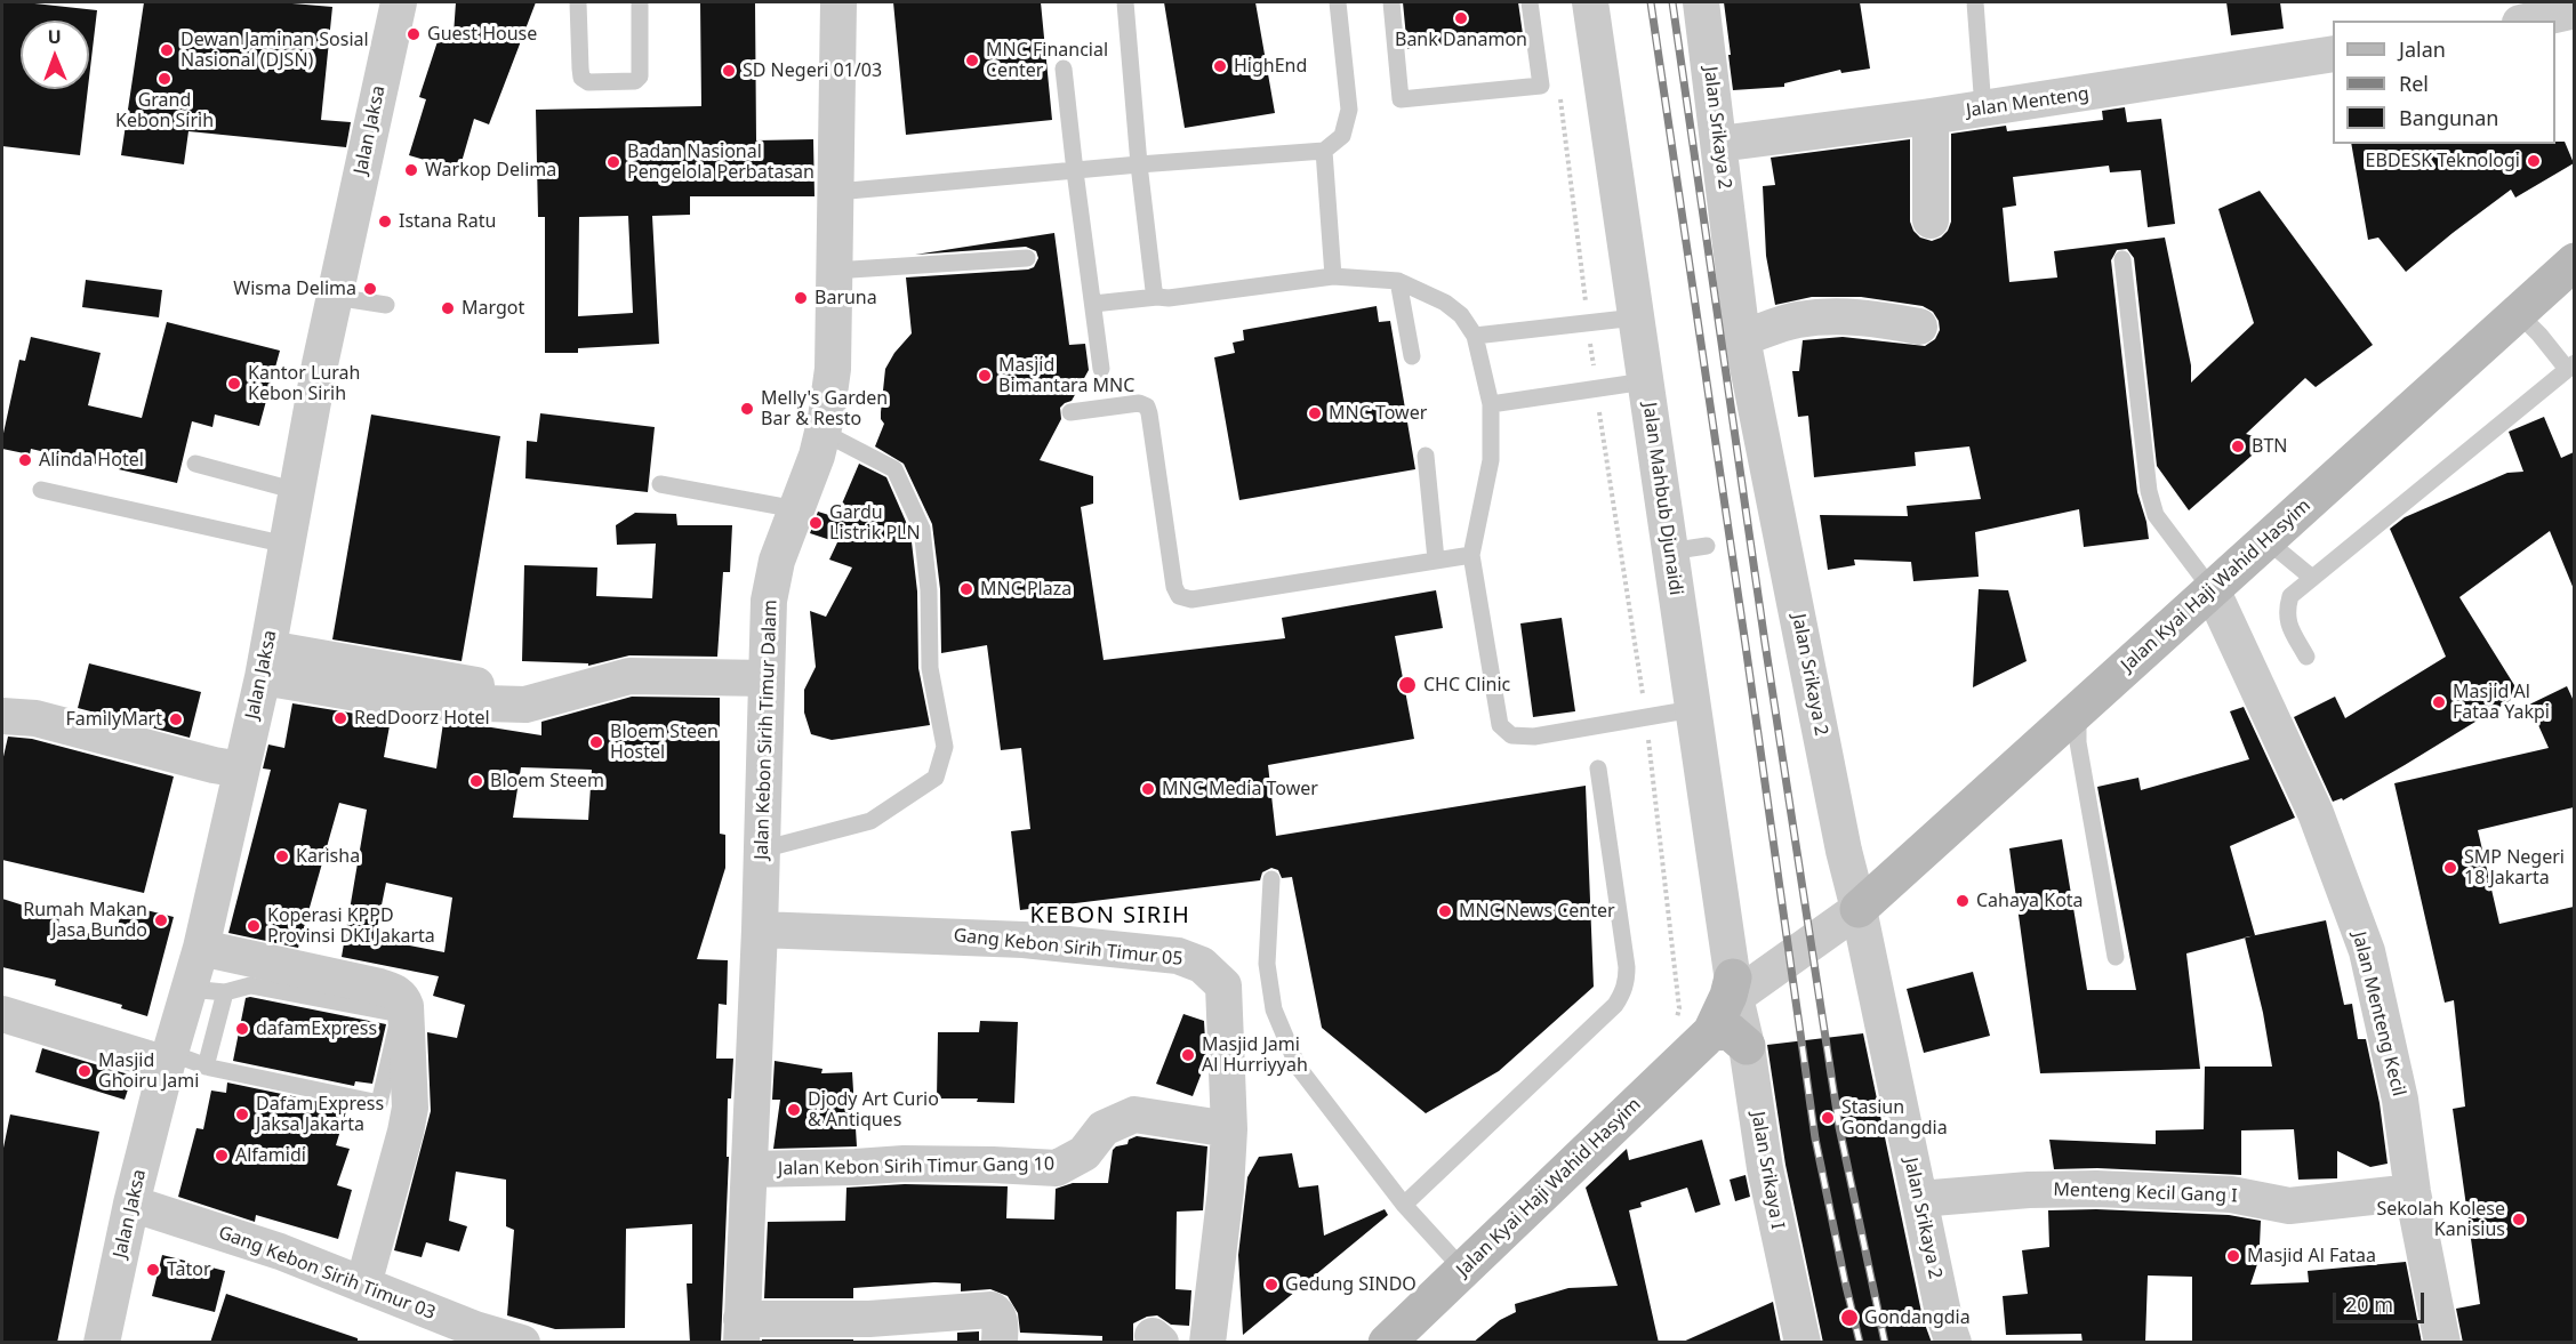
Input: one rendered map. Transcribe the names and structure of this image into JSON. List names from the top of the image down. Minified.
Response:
{"streets":{"street":["Jalan Menteng","Jalan Srikaya 2","Jalan Jaksa","Jalan Mahbub Djunaidi","Jalan Kyai Haji Wahid Hasyim","Jalan Kebon Sirih Timur Dalam","Gang Kebon Sirih Timur 05","Jalan Menteng Kecil","Jalan Kebon Sirih Timur Gang 10","Jalan Srikaya I","Menteng Kecil Gang I","Gang Kebon Sirih Timur 03"]},"crossings":[["Jalan Menteng","Jalan Srikaya 2"],["Jalan Srikaya 2","Jalan Kyai Haji Wahid Hasyim"],["Jalan Srikaya 2","Menteng Kecil Gang I"],["Jalan Jaksa","Gang Kebon Sirih Timur 03"],["Jalan Mahbub Djunaidi","Jalan Srikaya I"],["Jalan Kyai Haji Wahid Hasyim","Jalan Menteng Kecil"],["Jalan Kebon Sirih Timur Dalam","Gang Kebon Sirih Timur 05"],["Jalan Kebon Sirih Timur Dalam","Jalan Kebon Sirih Timur Gang 10"],["Gang Kebon Sirih Timur 05","Jalan Kebon Sirih Timur Gang 10"],["Jalan Menteng Kecil","Menteng Kecil Gang I"]],"districts":["KEBON SIRIH"],"places":["Bank Danamon","Guest House","Dewan Jaminan Sosial Nasional (DJSN)","MNC Financial Center","HighEnd","SD Negeri 01/03","Grand Kebon Sirih","EBDESK Teknologi","Badan Nasional Pengelola Perbatasan","Warkop Delima","Istana Ratu","Wisma Delima","Baruna","Margot","Masjid Bimantara MNC","Kantor Lurah Kebon Sirih","Melly's Garden Bar & Resto","MNC Tower","BTN","Alinda Hotel","Gardu Listrik PLN","MNC Plaza","CHC Clinic","Masjid Al Fataa Yakpi","RedDoorz Hotel","FamilyMart","Bloem Steen Hostel","Bloem Steem","MNC Media Tower","Karisha","SMP Negeri 18 Jakarta","Cahaya Kota","MNC News Center","Rumah Makan Jasa Bundo","Koperasi KPPD Provinsi DKI Jakarta","dafamExpress","Masjid Jami Al Hurriyyah","Masjid Ghoiru Jami","Djody Art Curio & Antiques","Dafam Express Jaksa Jakarta","Stasiun Gondangdia","Alfamidi","Sekolah Kolese Kanisius","Masjid Al Fataa","Tator","Gedung SINDO","Gondangdia"],"legend":["Jalan","Rel","Bangunan"],"scale_bar":"20 m","north":"top"}
